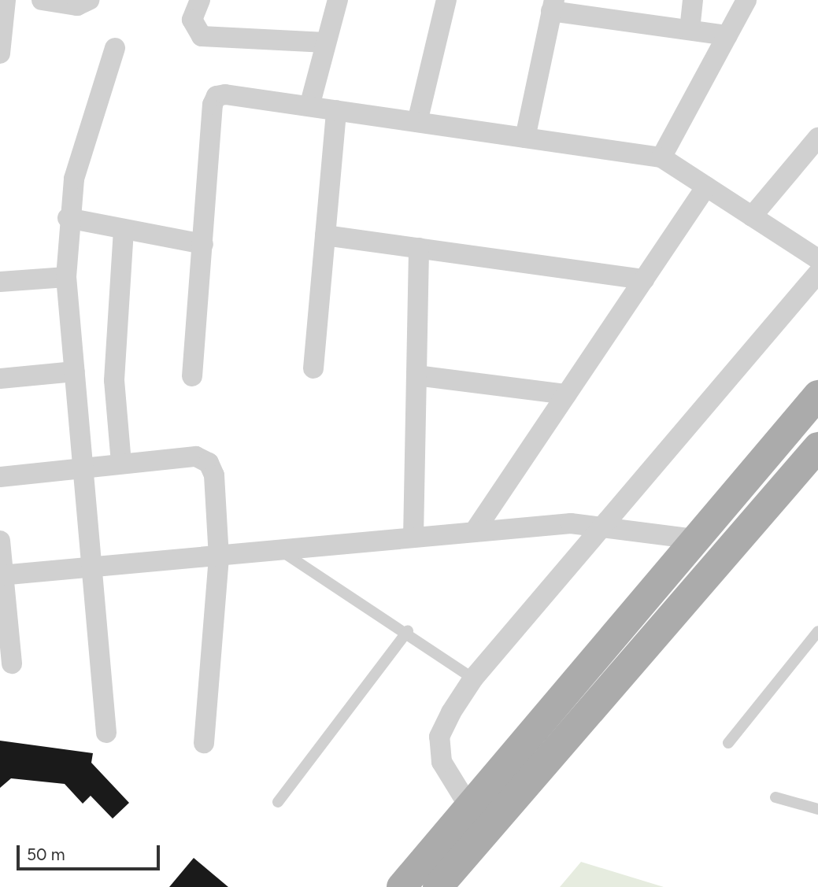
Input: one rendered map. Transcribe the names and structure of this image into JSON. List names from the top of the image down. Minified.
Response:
{"scale_bar":"50 m"}
